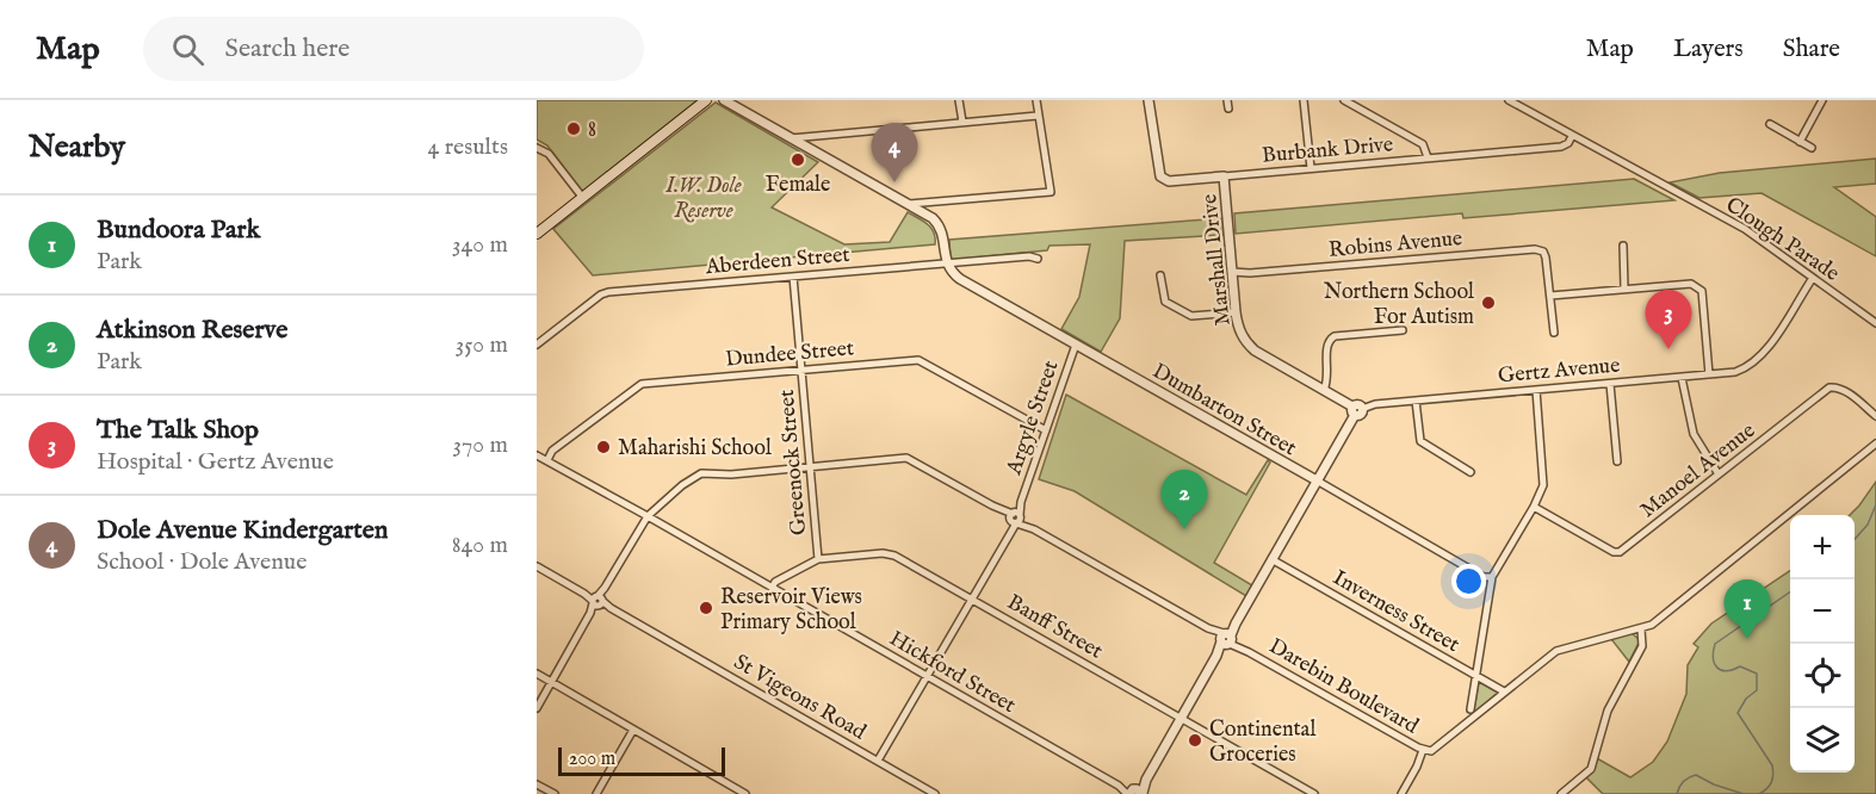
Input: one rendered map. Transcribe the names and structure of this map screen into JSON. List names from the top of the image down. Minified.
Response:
{"streets":{"street":["Burbank Drive","Clough Parade","Robins Avenue","Aberdeen Street","Marshall Drive","Dundee Street","Gertz Avenue","Dumbarton Street","Argyle Street","Greenock Street","Manoel Avenue","Inverness Street","Banff Street","Hickford Street","Darebin Boulevard","St Vigeons Road"]},"crossings":[["Burbank Drive","Clough Parade"],["Burbank Drive","Marshall Drive"],["Clough Parade","Gertz Avenue"],["Robins Avenue","Marshall Drive"],["Aberdeen Street","Dumbarton Street"],["Aberdeen Street","Greenock Street"],["Marshall Drive","Gertz Avenue"],["Dundee Street","Argyle Street"],["Dundee Street","Greenock Street"],["Dundee Street","Hickford Street"],["Dumbarton Street","Argyle Street"],["Argyle Street","Banff Street"],["Argyle Street","Hickford Street"],["Argyle Street","Darebin Boulevard"],["Argyle Street","St Vigeons Road"],["Greenock Street","Banff Street"],["Greenock Street","Darebin Boulevard"],["Inverness Street","Darebin Boulevard"],["Banff Street","Hickford Street"],["Hickford Street","Darebin Boulevard"],["Darebin Boulevard","St Vigeons Road"]],"parks":["I.W. Dole Reserve"],"places":["8","Female","Northern School For Autism","Maharishi School","Reservoir Views Primary School","Continental Groceries"],"scale_bar":"200 m","page":{"header":"Map","search":"Search here","nav":["Map","Layers","Share"],"heading":["Nearby","4 results"],"pins":["4","3","2","1"],"list":[{"mark":"1","name":"Bundoora Park","note":"Park","value":"340 m"},{"mark":"2","name":"Atkinson Reserve","note":"Park","value":"350 m"},{"mark":"3","name":"The Talk Shop","note":"Hospital · Gertz Avenue","value":"370 m"},{"mark":"4","name":"Dole Avenue Kindergarten","note":"School · Dole Avenue","value":"840 m"}],"map_buttons":["+","−"],"scale":"200 m"}}
